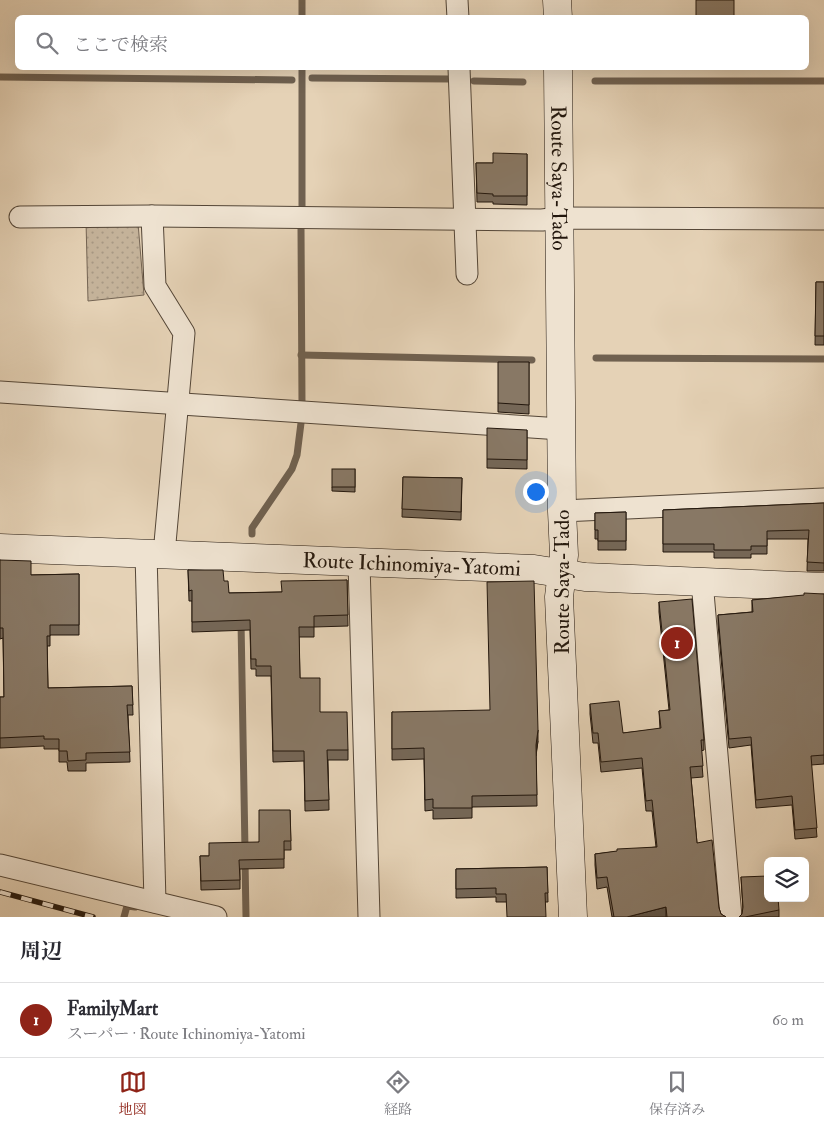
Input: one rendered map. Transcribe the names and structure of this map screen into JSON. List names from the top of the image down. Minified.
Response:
{"streets":{"main road":["Route Saya-Tado","Route Ichinomiya-Yatomi"]},"crossings":[["Route Saya-Tado","Route Ichinomiya-Yatomi"]],"page":{"search":"ここで検索","pins":"1","heading":"周辺","list":[{"mark":"1","name":"FamilyMart","note":"スーパー · Route Ichinomiya-Yatomi","value":"60 m"}],"nav":["地図","経路","保存済み"]}}
